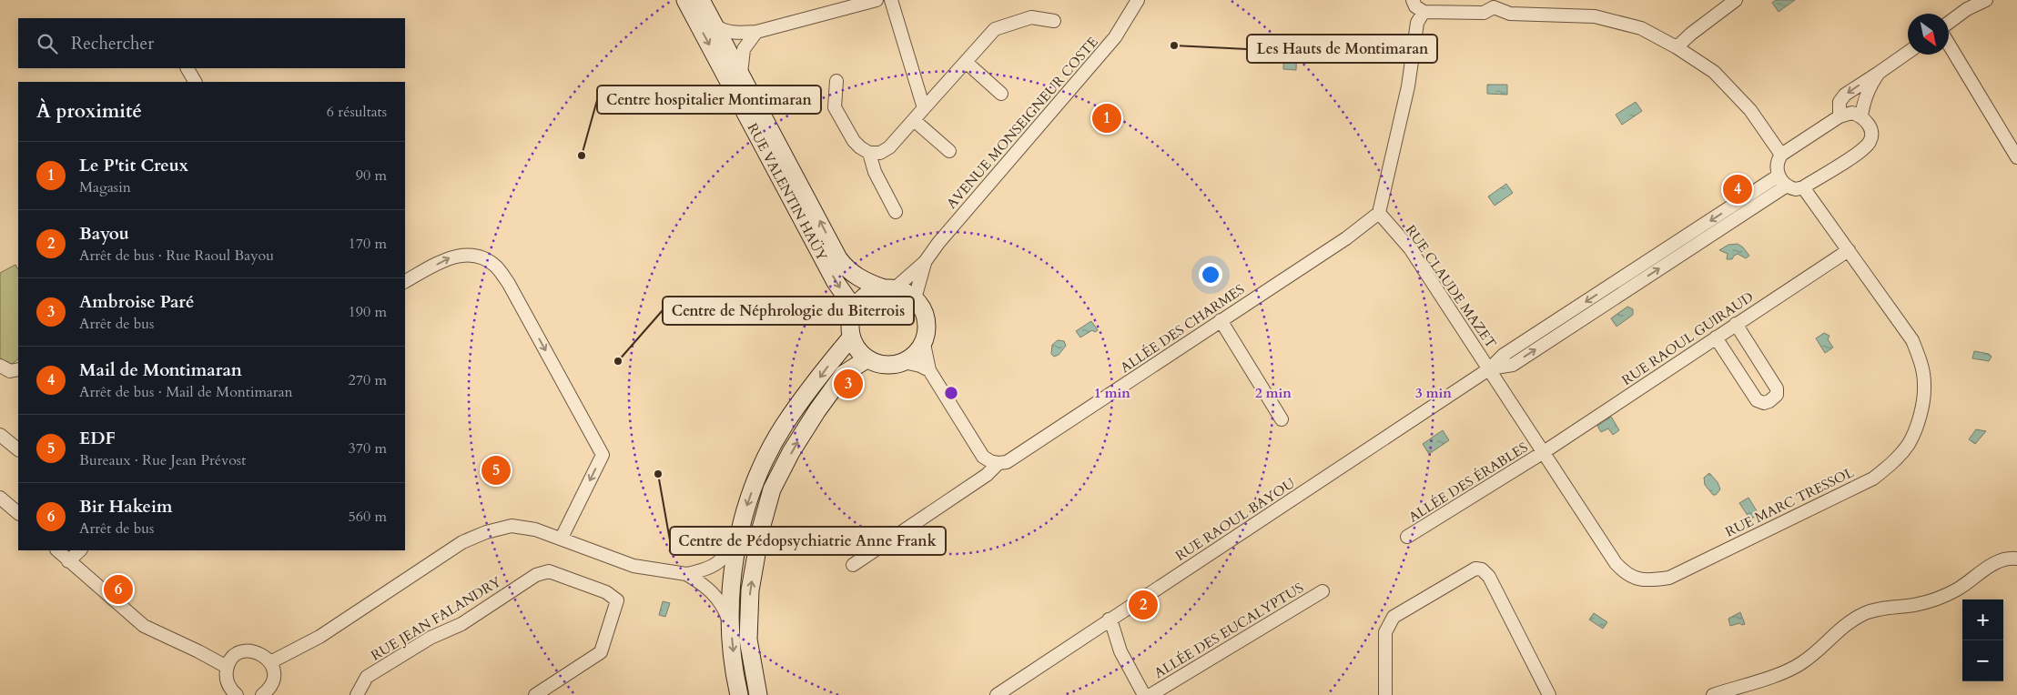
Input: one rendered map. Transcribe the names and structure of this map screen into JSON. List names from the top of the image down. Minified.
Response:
{"streets":{"street":["AVENUE MONSEIGNEUR COSTE","RUE VALENTIN HAÜY","RUE CLAUDE MAZET","ALLÉE DES CHARMES","RUE RAOUL GUIRAUD","ALLÉE DES ÉRABLES","RUE MARC TRESSOL","RUE RAOUL BAYOU","RUE JEAN FALANDRY","ALLÉE DES EUCALYPTUS"]},"crossings":[["AVENUE MONSEIGNEUR COSTE","RUE VALENTIN HAÜY"],["RUE CLAUDE MAZET","ALLÉE DES CHARMES"],["RUE CLAUDE MAZET","RUE MARC TRESSOL"],["RUE CLAUDE MAZET","RUE RAOUL BAYOU"],["RUE RAOUL GUIRAUD","ALLÉE DES ÉRABLES"],["RUE RAOUL GUIRAUD","RUE MARC TRESSOL"],["ALLÉE DES ÉRABLES","RUE MARC TRESSOL"],["RUE MARC TRESSOL","RUE RAOUL BAYOU"]],"places":["Les Hauts de Montimaran","Centre hospitalier Montimaran","Centre de Néphrologie du Biterrois","Centre de Pédopsychiatrie Anne Frank"],"north":"bottom right","page":{"search":"Rechercher","heading":["À proximité","6 résultats"],"pins":["1","4","3","5","6","2"],"list":[{"mark":"1","name":"Le P'tit Creux","note":"Magasin","value":"90 m"},{"mark":"2","name":"Bayou","note":"Arrêt de bus · Rue Raoul Bayou","value":"170 m"},{"mark":"3","name":"Ambroise Paré","note":"Arrêt de bus","value":"190 m"},{"mark":"4","name":"Mail de Montimaran","note":"Arrêt de bus · Mail de Montimaran","value":"270 m"},{"mark":"5","name":"EDF","note":"Bureaux · Rue Jean Prévost","value":"370 m"},{"mark":"6","name":"Bir Hakeim","note":"Arrêt de bus","value":"560 m"}],"map_buttons":["+","−"]},"rings":["1 min","2 min","3 min"]}
